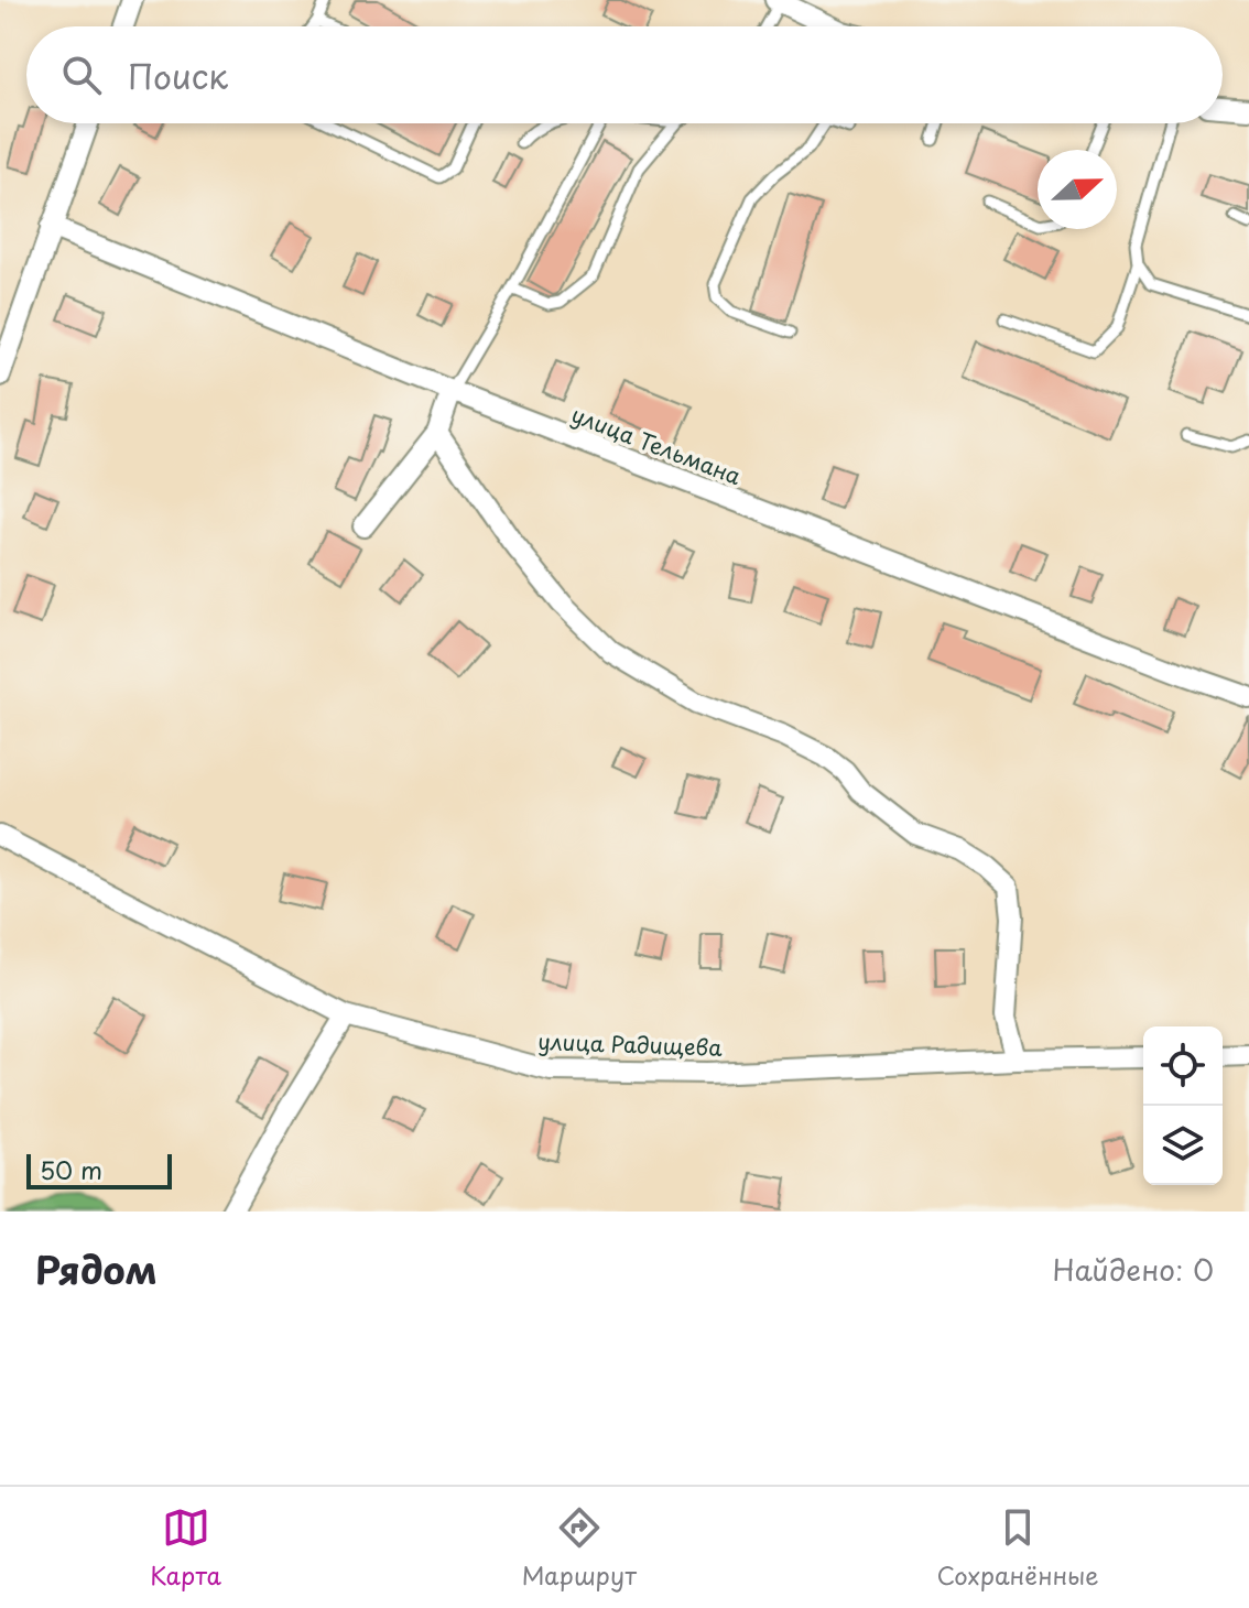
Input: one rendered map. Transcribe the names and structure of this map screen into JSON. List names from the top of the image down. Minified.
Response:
{"streets":{"street":["улица Тельмана","улица Радищева"]},"scale_bar":"50 m","north":"right","page":{"search":"Поиск","scale":"50 m","heading":["Рядом","Найдено: 0"],"nav":["Карта","Маршрут","Сохранённые"]}}
